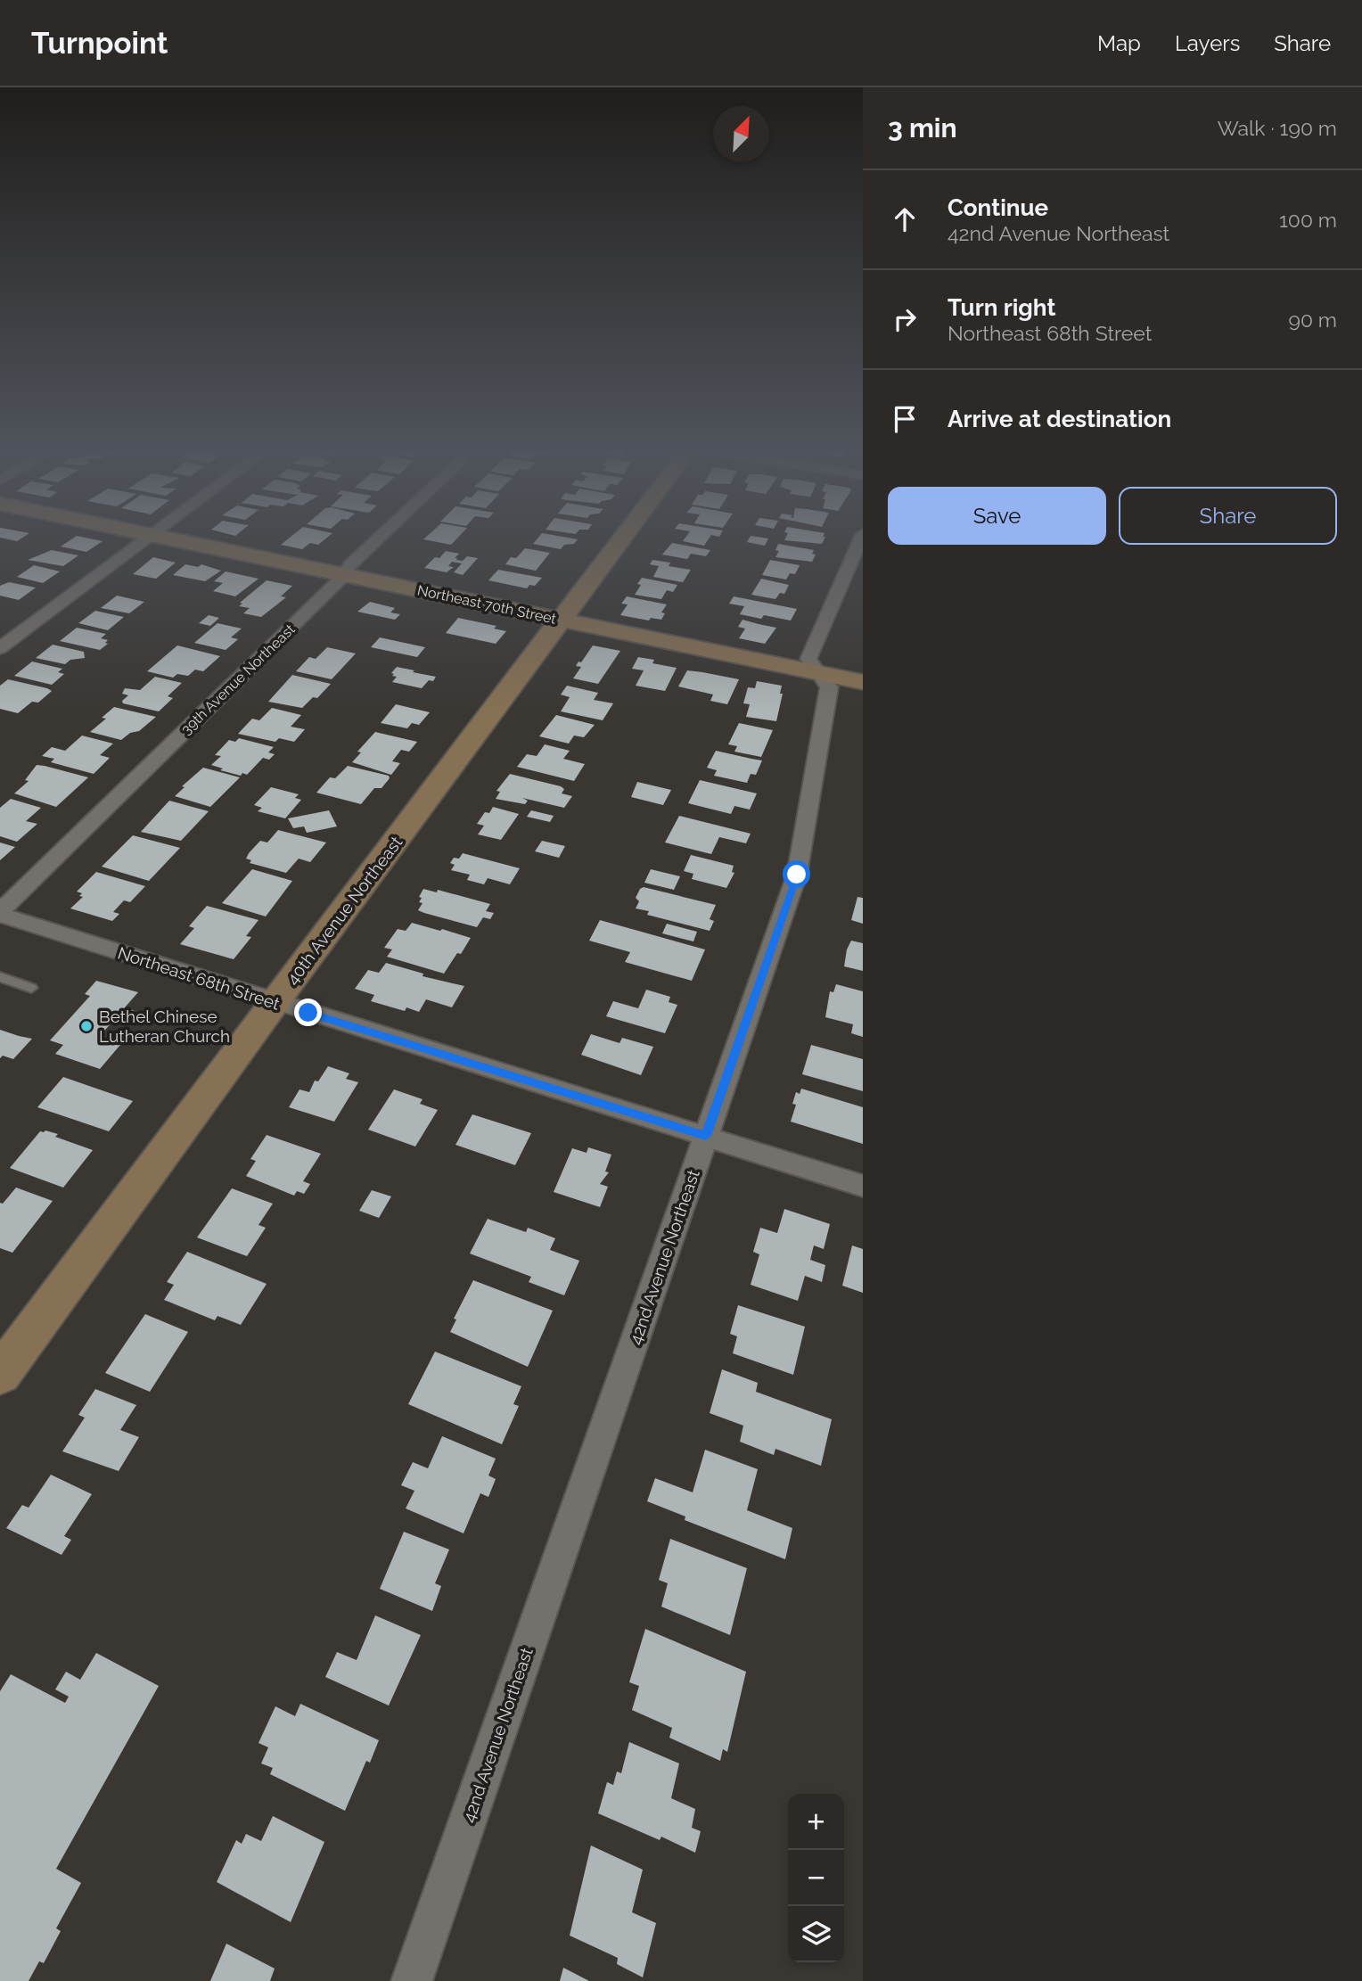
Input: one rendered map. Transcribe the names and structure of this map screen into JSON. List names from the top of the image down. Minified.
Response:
{"streets":{"street":["Northeast 70th Street","39th Avenue Northeast","40th Avenue Northeast","Northeast 68th Street","42nd Avenue Northeast"]},"crossings":[["Northeast 70th Street","39th Avenue Northeast"],["Northeast 70th Street","40th Avenue Northeast"],["Northeast 70th Street","42nd Avenue Northeast"],["39th Avenue Northeast","Northeast 68th Street"],["40th Avenue Northeast","Northeast 68th Street"],["Northeast 68th Street","42nd Avenue Northeast"]],"places":["Bethel Chinese Lutheran Church"],"north":"top right","page":{"header":"Turnpoint","nav":["Map","Layers","Share"],"heading":["3 min","Walk · 190 m"],"list":[["Continue","42nd Avenue Northeast","100 m"],["Turn right","Northeast 68th Street","90 m"],"Arrive at destination"],"buttons":["Save","Share"],"map_buttons":["+","−"]}}
